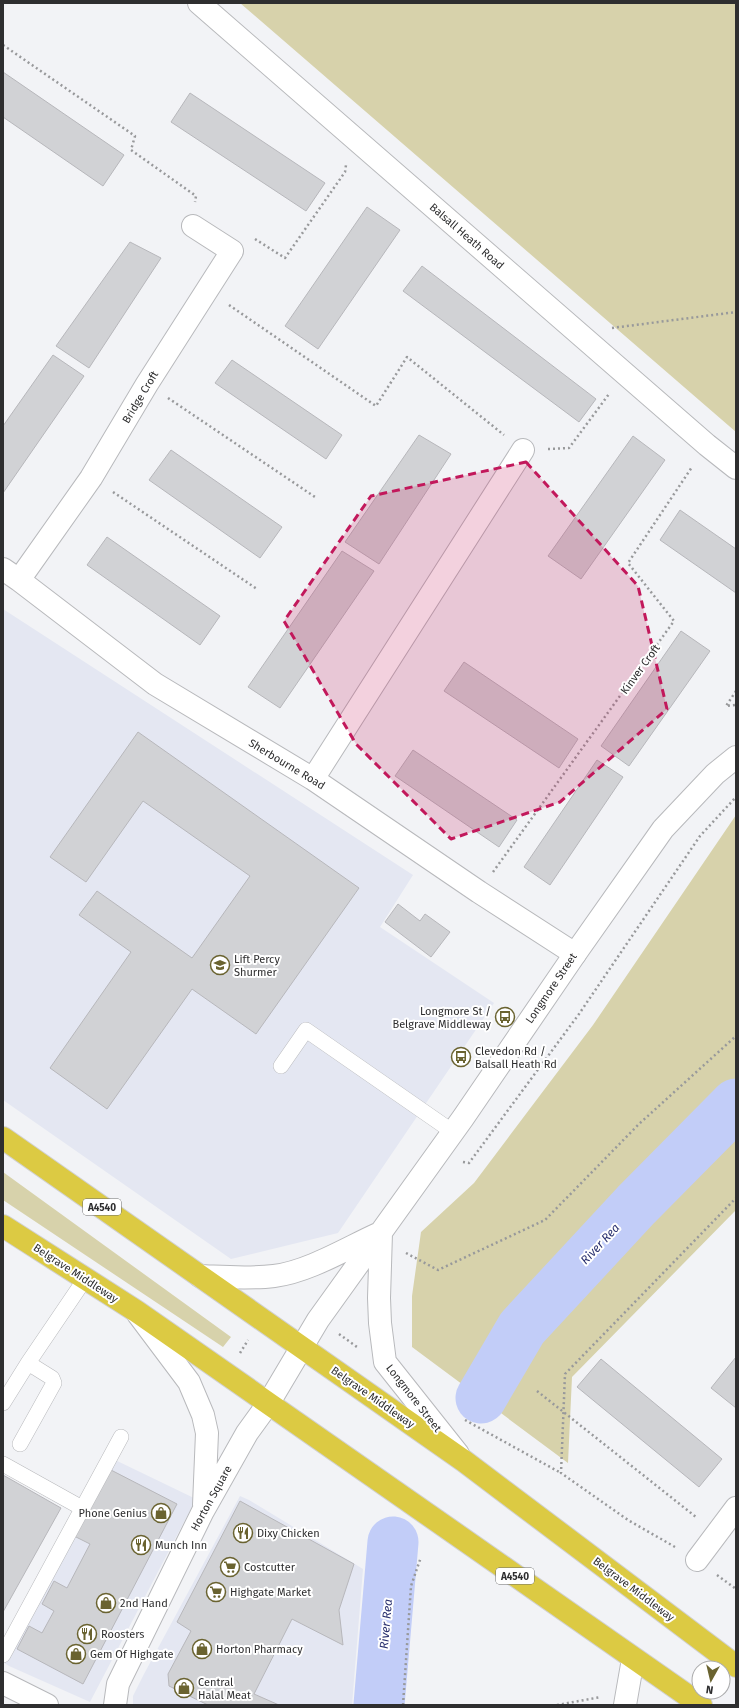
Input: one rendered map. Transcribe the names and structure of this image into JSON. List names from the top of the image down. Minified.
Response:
{"streets":{"highway":["A4540","Belgrave Middleway"],"street":["Balsall Heath Road","Bridge Croft","Sherbourne Road","Longmore Street","Horton Square"],"path":["Kinver Croft"]},"crossings":[["Balsall Heath Road","Kinver Croft"],["Bridge Croft","Sherbourne Road"],["Kinver Croft","Sherbourne Road"],["Sherbourne Road","Longmore Street"],["Longmore Street","Belgrave Middleway"],["Longmore Street","Horton Square"],["Belgrave Middleway","Horton Square"]],"water":["River Rea"],"places":{"school or university":["Lift Percy Shurmer"],"bus stop":["Longmore St / Belgrave Middleway","Clevedon Rd / Balsall Heath Rd"],"shop":["Phone Genius","2nd Hand","Horton Pharmacy","Gem Of Highgate","Central Halal Meat"],"restaurant":["Dixy Chicken","Munch Inn","Roosters"],"supermarket":["Costcutter","Highgate Market"]},"north":"bottom"}
